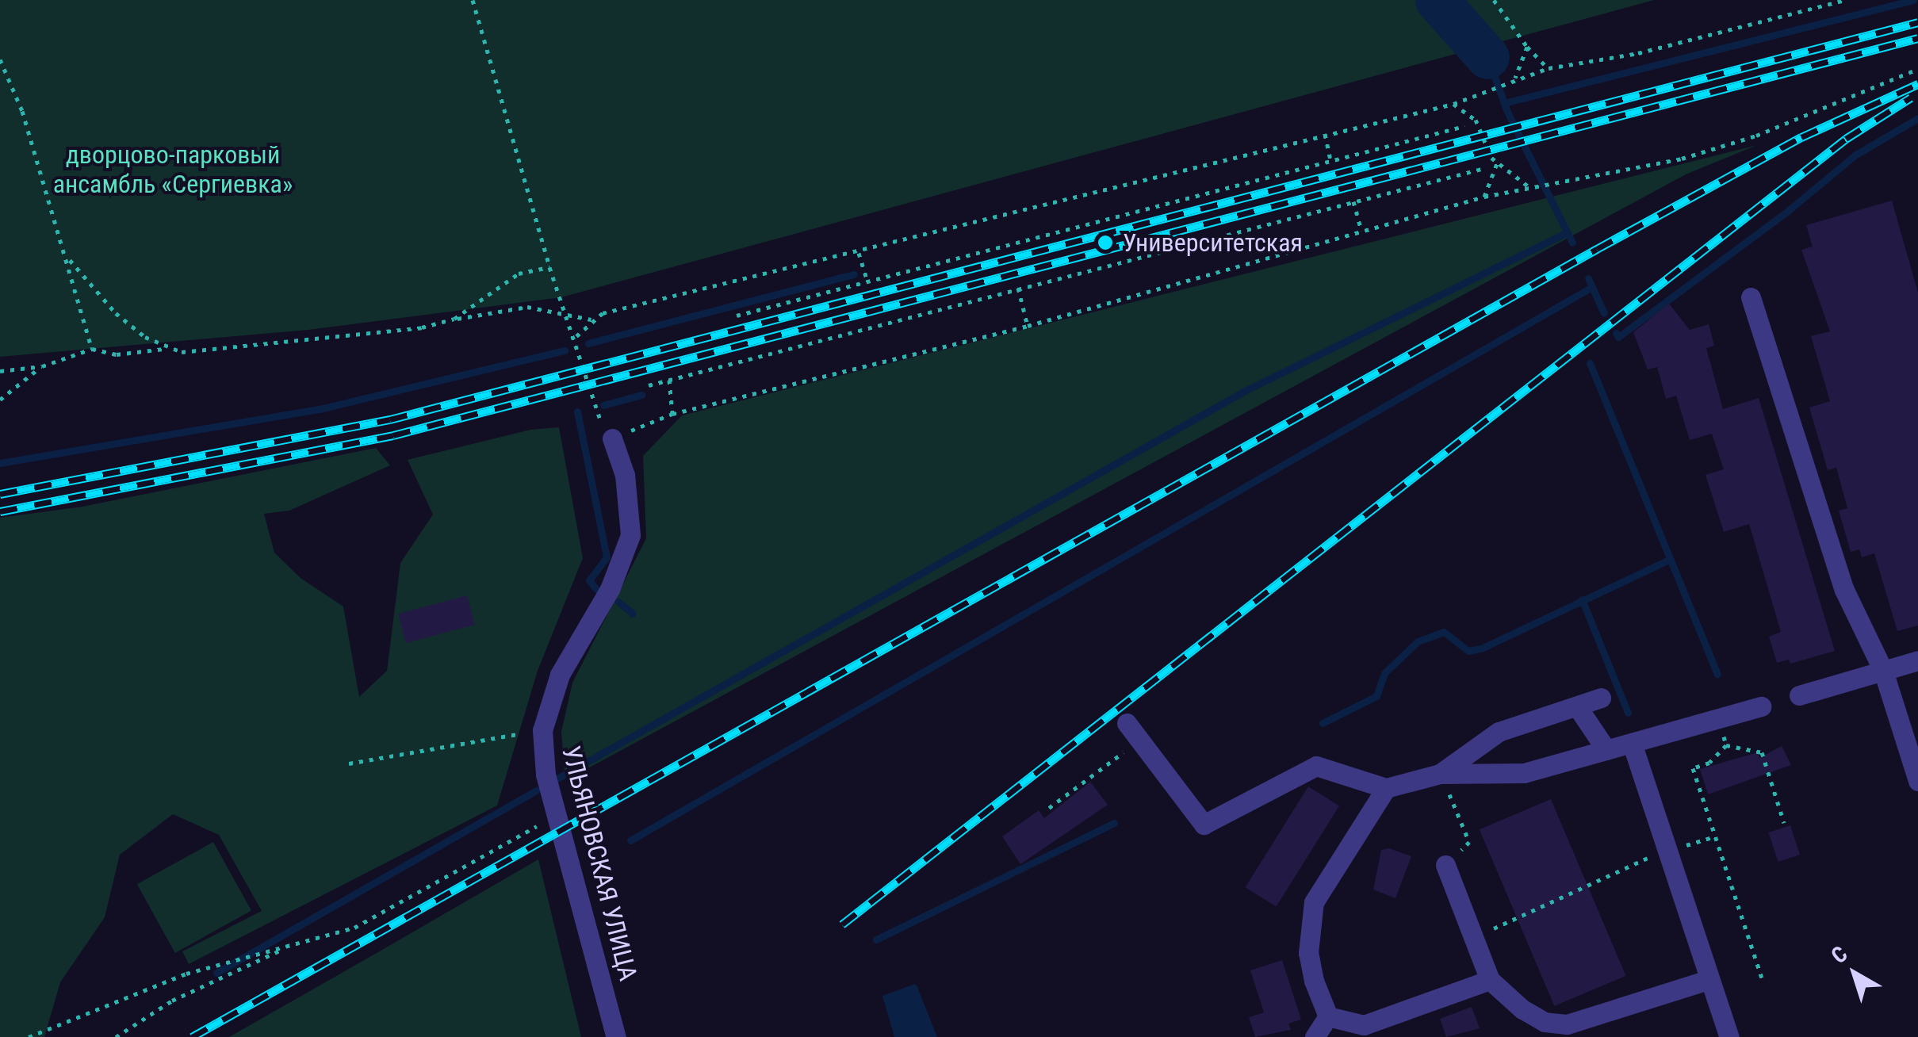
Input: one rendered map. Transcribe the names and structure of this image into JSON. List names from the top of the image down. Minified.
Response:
{"streets":{"street":["УЛЬЯНОВСКАЯ УЛИЦА"]},"parks":["дворцово-парковый ансамбль «Сергиевка»"],"places":["Университетская"],"north":"top left"}
